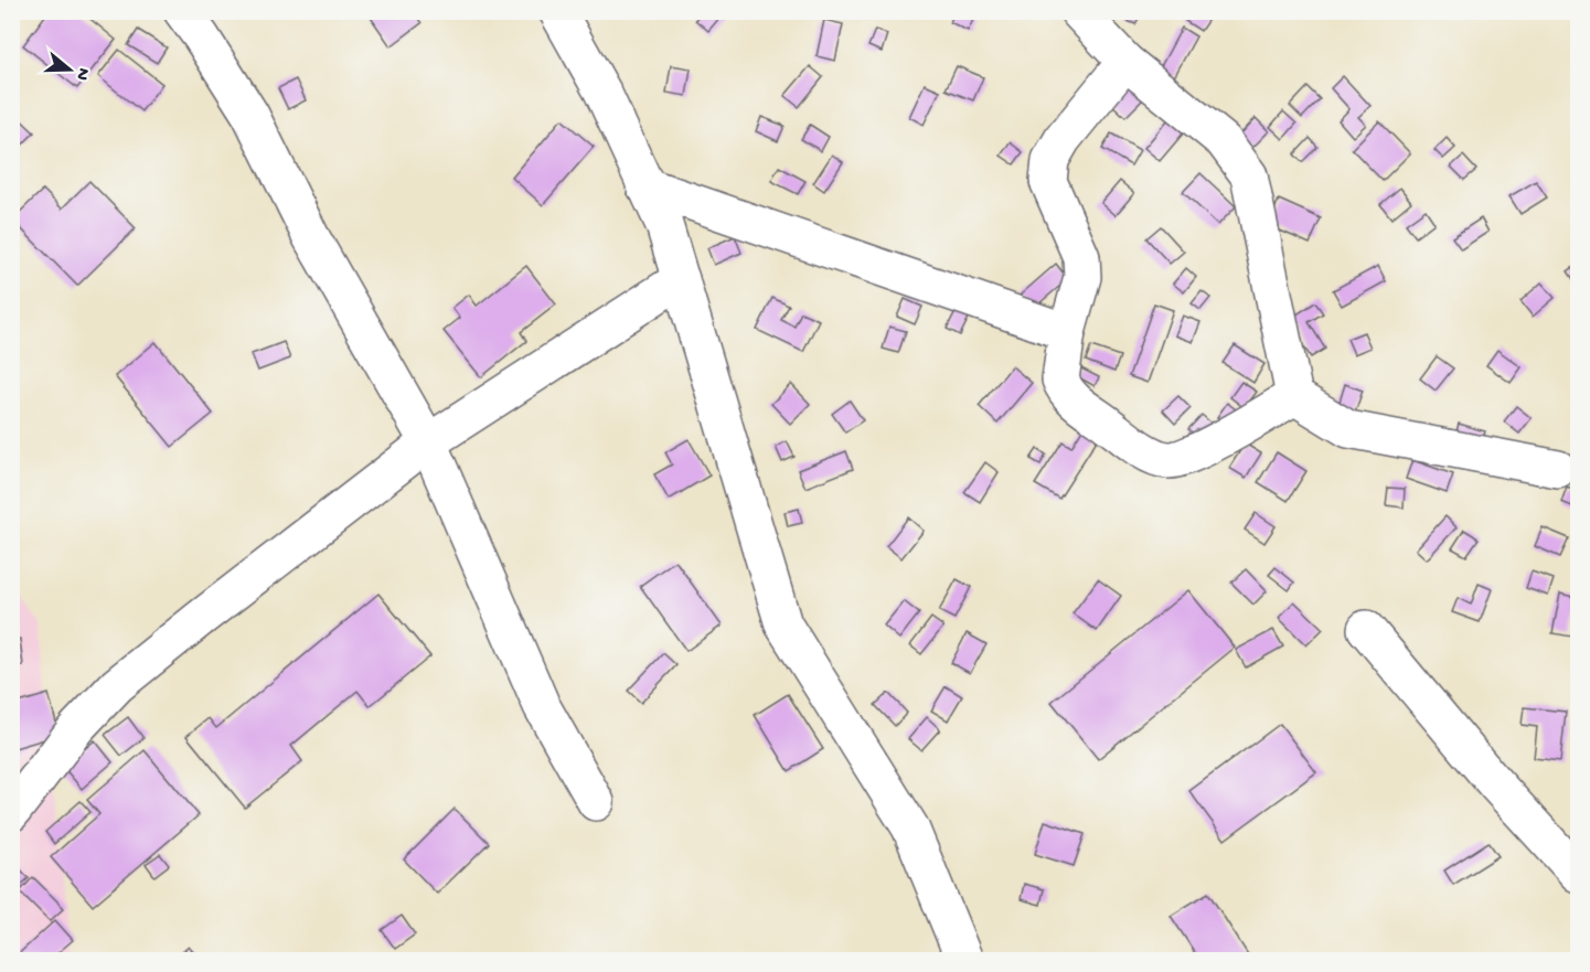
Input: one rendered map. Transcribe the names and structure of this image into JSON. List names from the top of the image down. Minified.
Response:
{"north":"right"}
